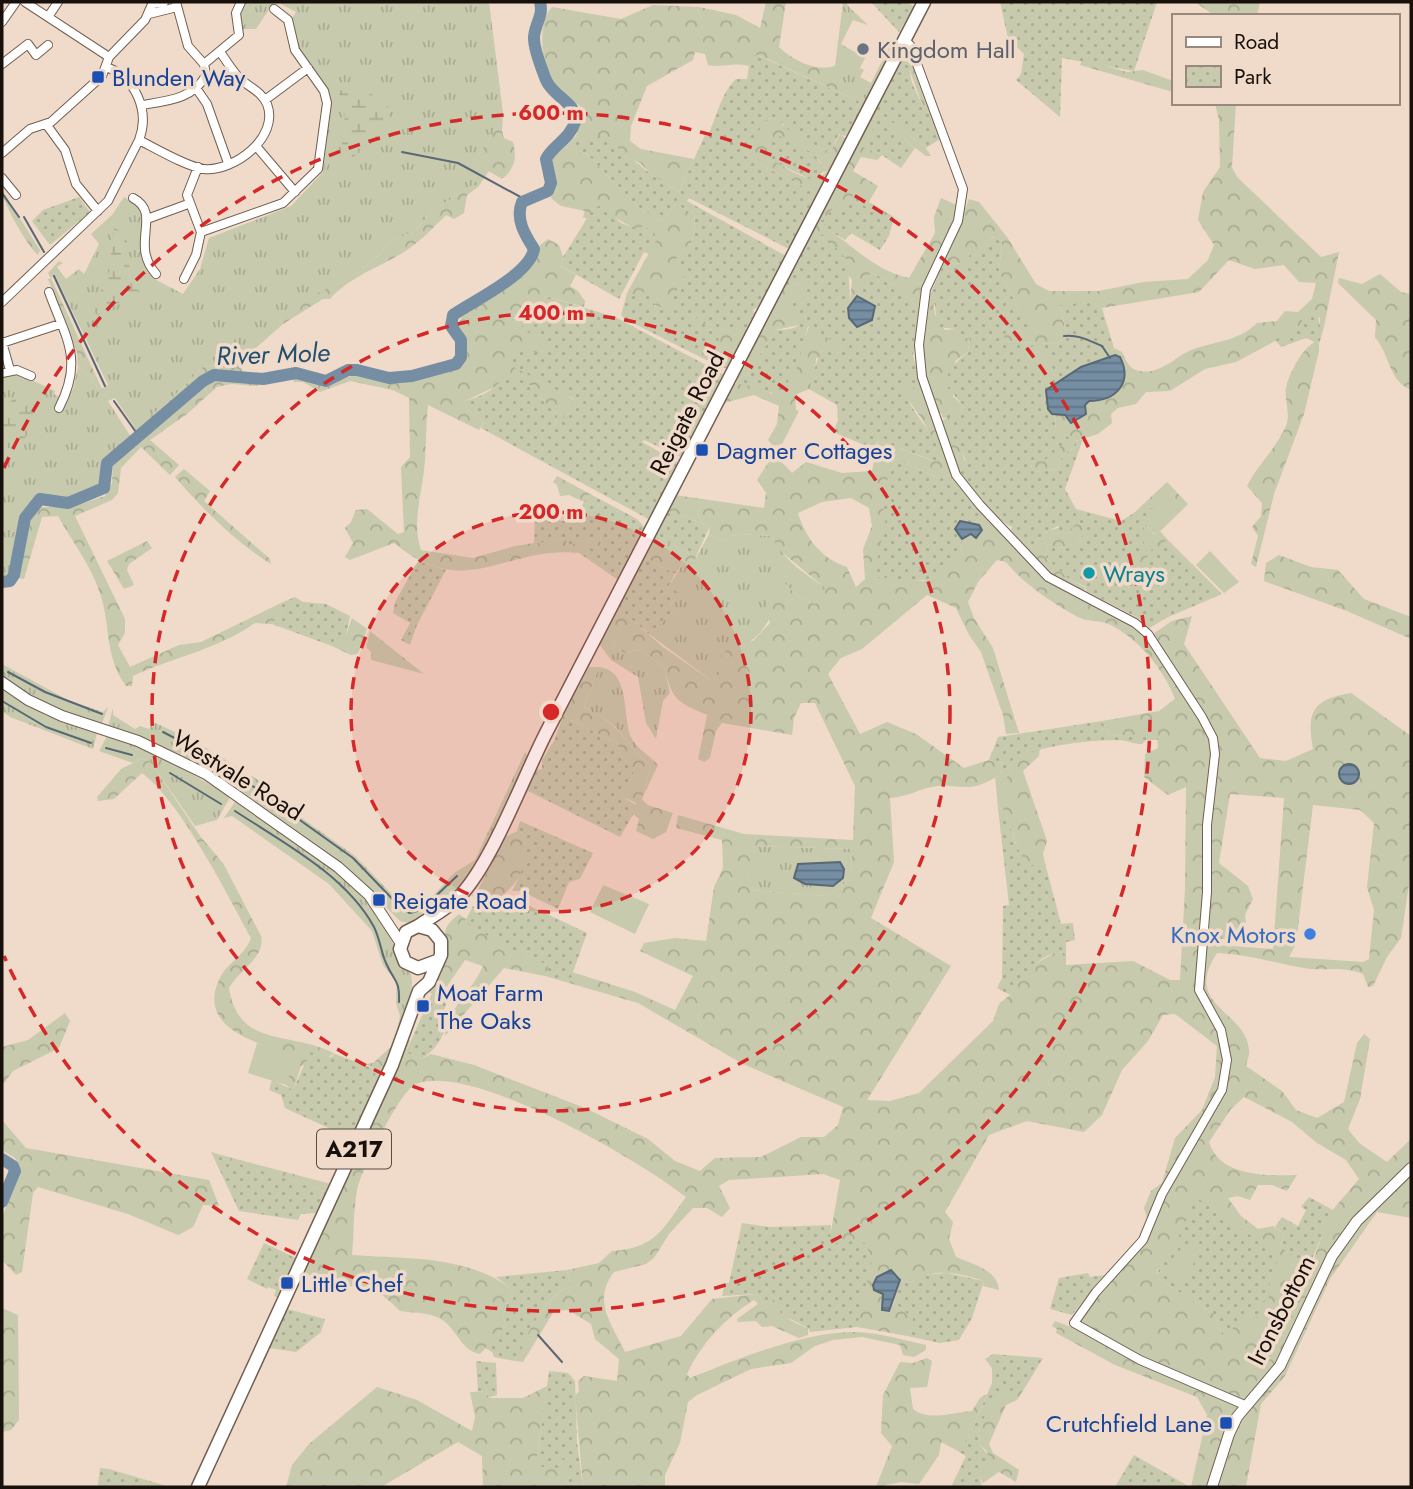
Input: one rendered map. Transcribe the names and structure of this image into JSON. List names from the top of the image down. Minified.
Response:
{"streets":{"main road":["Reigate Road","A217"],"street":["Westvale Road","Ironsbottom"]},"crossings":[["Reigate Road","Westvale Road"],["Reigate Road","A217"],["Westvale Road","A217"]],"water":["River Mole"],"places":{"other":["Kingdom Hall","Wrays","Knox Motors"],"transit":["Blunden Way","Dagmer Cottages","Reigate Road","Moat Farm The Oaks","Little Chef","Crutchfield Lane"]},"legend":["Road","Park"],"rings":["600 m","400 m","200 m"]}
